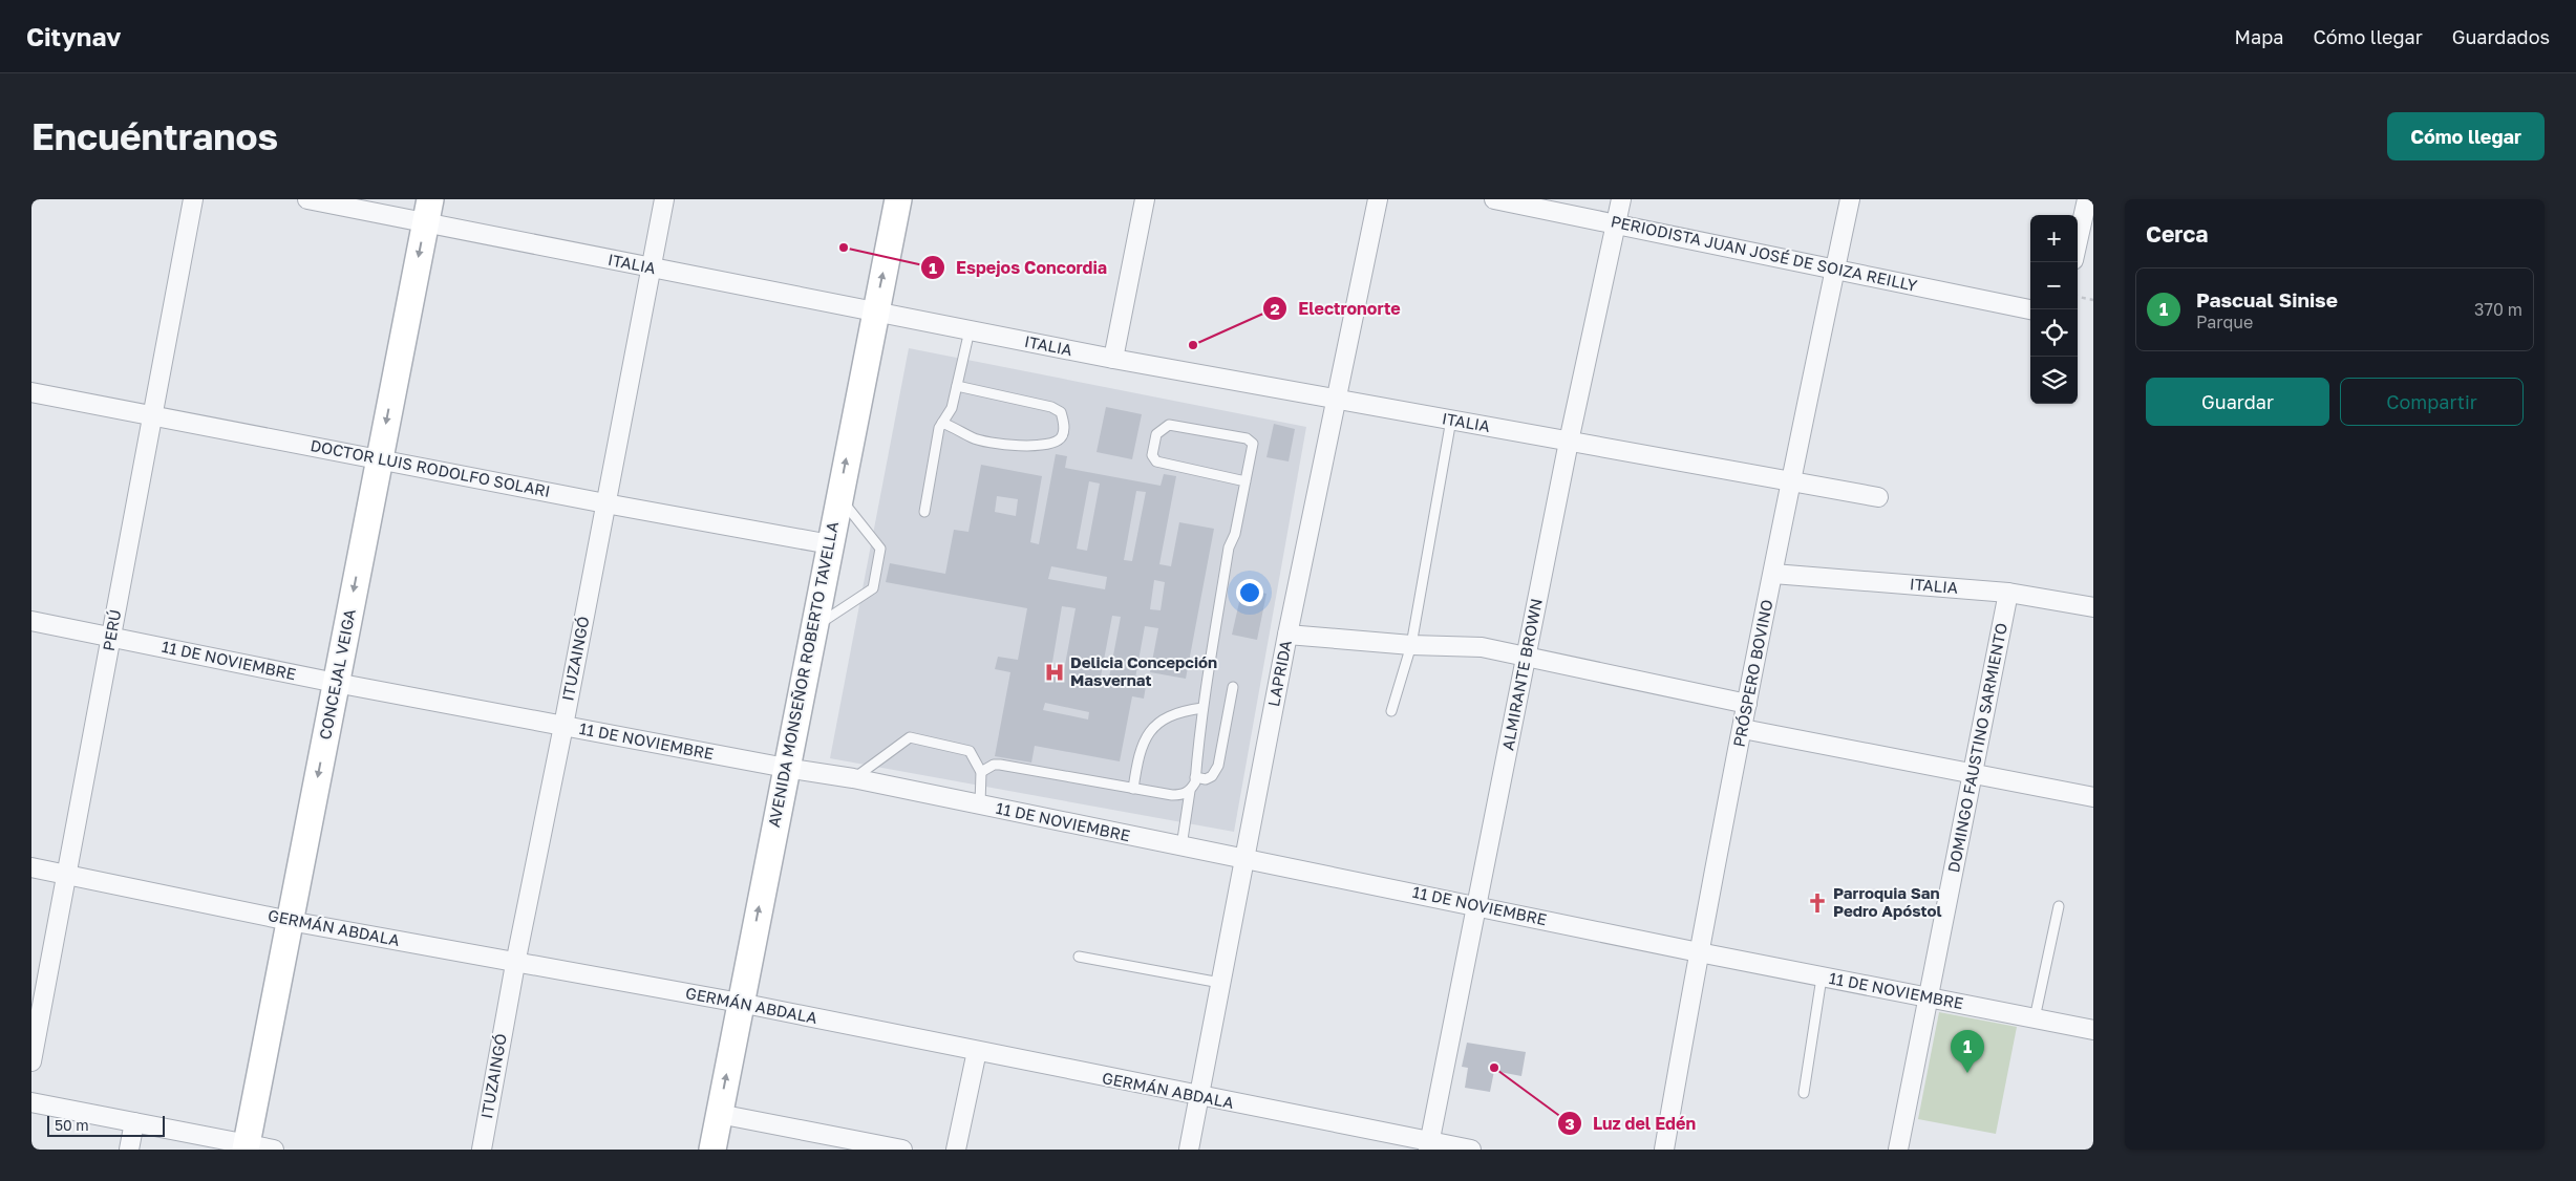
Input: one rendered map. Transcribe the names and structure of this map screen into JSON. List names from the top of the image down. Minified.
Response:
{"streets":{"main road":["CONCEJAL VEIGA","AVENIDA MONSEÑOR ROBERTO TAVELLA"],"street":["PERIODISTA JUAN JOSÉ DE SOIZA REILLY","ITALIA","DOCTOR LUIS RODOLFO SOLARI","PERÚ","ITUZAINGÓ","11 DE NOVIEMBRE","LAPRIDA","PRÓSPERO BOVINO","ALMIRANTE BROWN","DOMINGO FAUSTINO SARMIENTO","GERMÁN ABDALA"]},"crossings":[["PERIODISTA JUAN JOSÉ DE SOIZA REILLY","PRÓSPERO BOVINO"],["PERIODISTA JUAN JOSÉ DE SOIZA REILLY","ALMIRANTE BROWN"],["ITALIA","ITUZAINGÓ"],["ITALIA","LAPRIDA"],["ITALIA","PRÓSPERO BOVINO"],["ITALIA","CONCEJAL VEIGA"],["ITALIA","AVENIDA MONSEÑOR ROBERTO TAVELLA"],["ITALIA","ALMIRANTE BROWN"],["ITALIA","DOMINGO FAUSTINO SARMIENTO"],["DOCTOR LUIS RODOLFO SOLARI","PERÚ"],["DOCTOR LUIS RODOLFO SOLARI","ITUZAINGÓ"],["DOCTOR LUIS RODOLFO SOLARI","CONCEJAL VEIGA"],["DOCTOR LUIS RODOLFO SOLARI","AVENIDA MONSEÑOR ROBERTO TAVELLA"],["PERÚ","11 DE NOVIEMBRE"],["PERÚ","GERMÁN ABDALA"],["ITUZAINGÓ","11 DE NOVIEMBRE"],["ITUZAINGÓ","GERMÁN ABDALA"],["11 DE NOVIEMBRE","LAPRIDA"],["11 DE NOVIEMBRE","PRÓSPERO BOVINO"],["11 DE NOVIEMBRE","CONCEJAL VEIGA"],["11 DE NOVIEMBRE","AVENIDA MONSEÑOR ROBERTO TAVELLA"],["11 DE NOVIEMBRE","ALMIRANTE BROWN"],["11 DE NOVIEMBRE","DOMINGO FAUSTINO SARMIENTO"],["LAPRIDA","GERMÁN ABDALA"],["CONCEJAL VEIGA","GERMÁN ABDALA"],["AVENIDA MONSEÑOR ROBERTO TAVELLA","GERMÁN ABDALA"],["ALMIRANTE BROWN","GERMÁN ABDALA"]],"one_way":["CONCEJAL VEIGA","AVENIDA MONSEÑOR ROBERTO TAVELLA"],"places":{"other":["Espejos Concordia","Electronorte","Luz del Edén"],"hospital":["Delicia Concepción Masvernat"],"church":["Parroquia San Pedro Apóstol"]},"scale_bar":"50 m","page":{"header":"Citynav","nav":["Mapa","Cómo llegar","Guardados"],"buttons":["Cómo llegar",["Guardar","Compartir"]],"title":"Encuéntranos","heading":"Cerca","map_buttons":["+","−"],"list":[{"mark":"1","name":"Pascual Sinise","note":"Parque","value":"370 m"}],"pins":"1","scale":"50 m"}}
